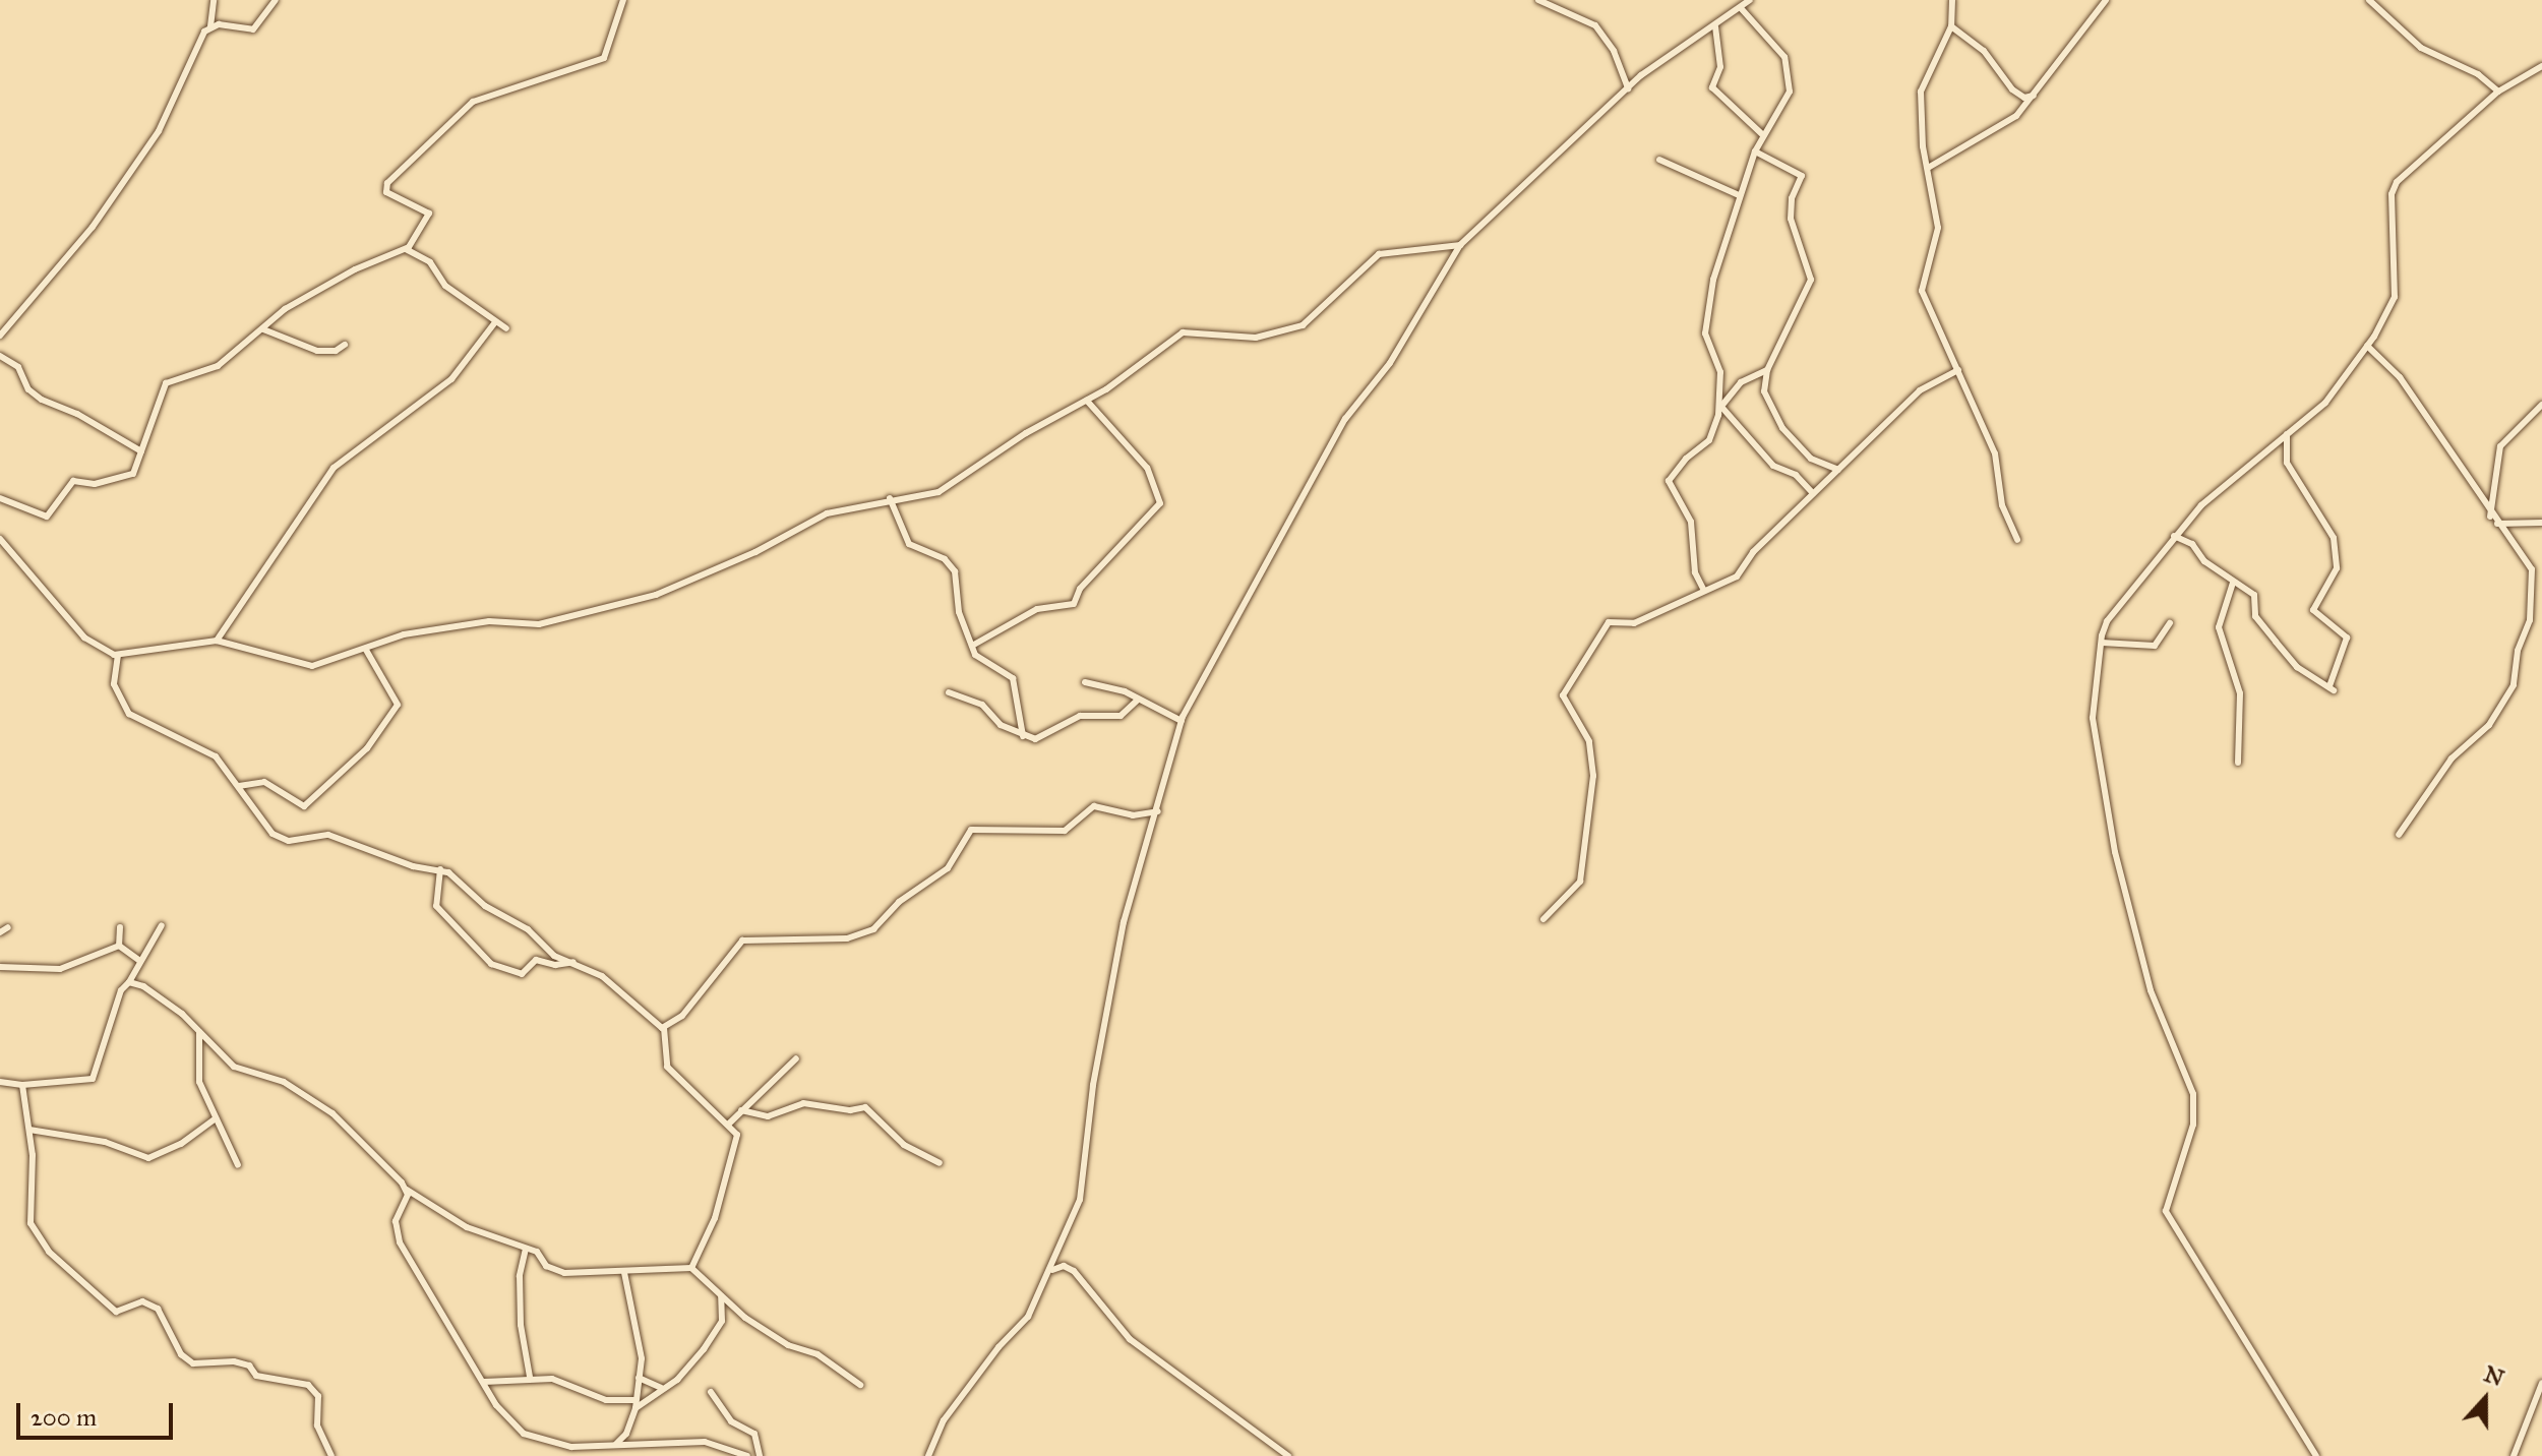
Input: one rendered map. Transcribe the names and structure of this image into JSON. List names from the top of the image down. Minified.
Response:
{"scale_bar":"200 m","north":"top"}
